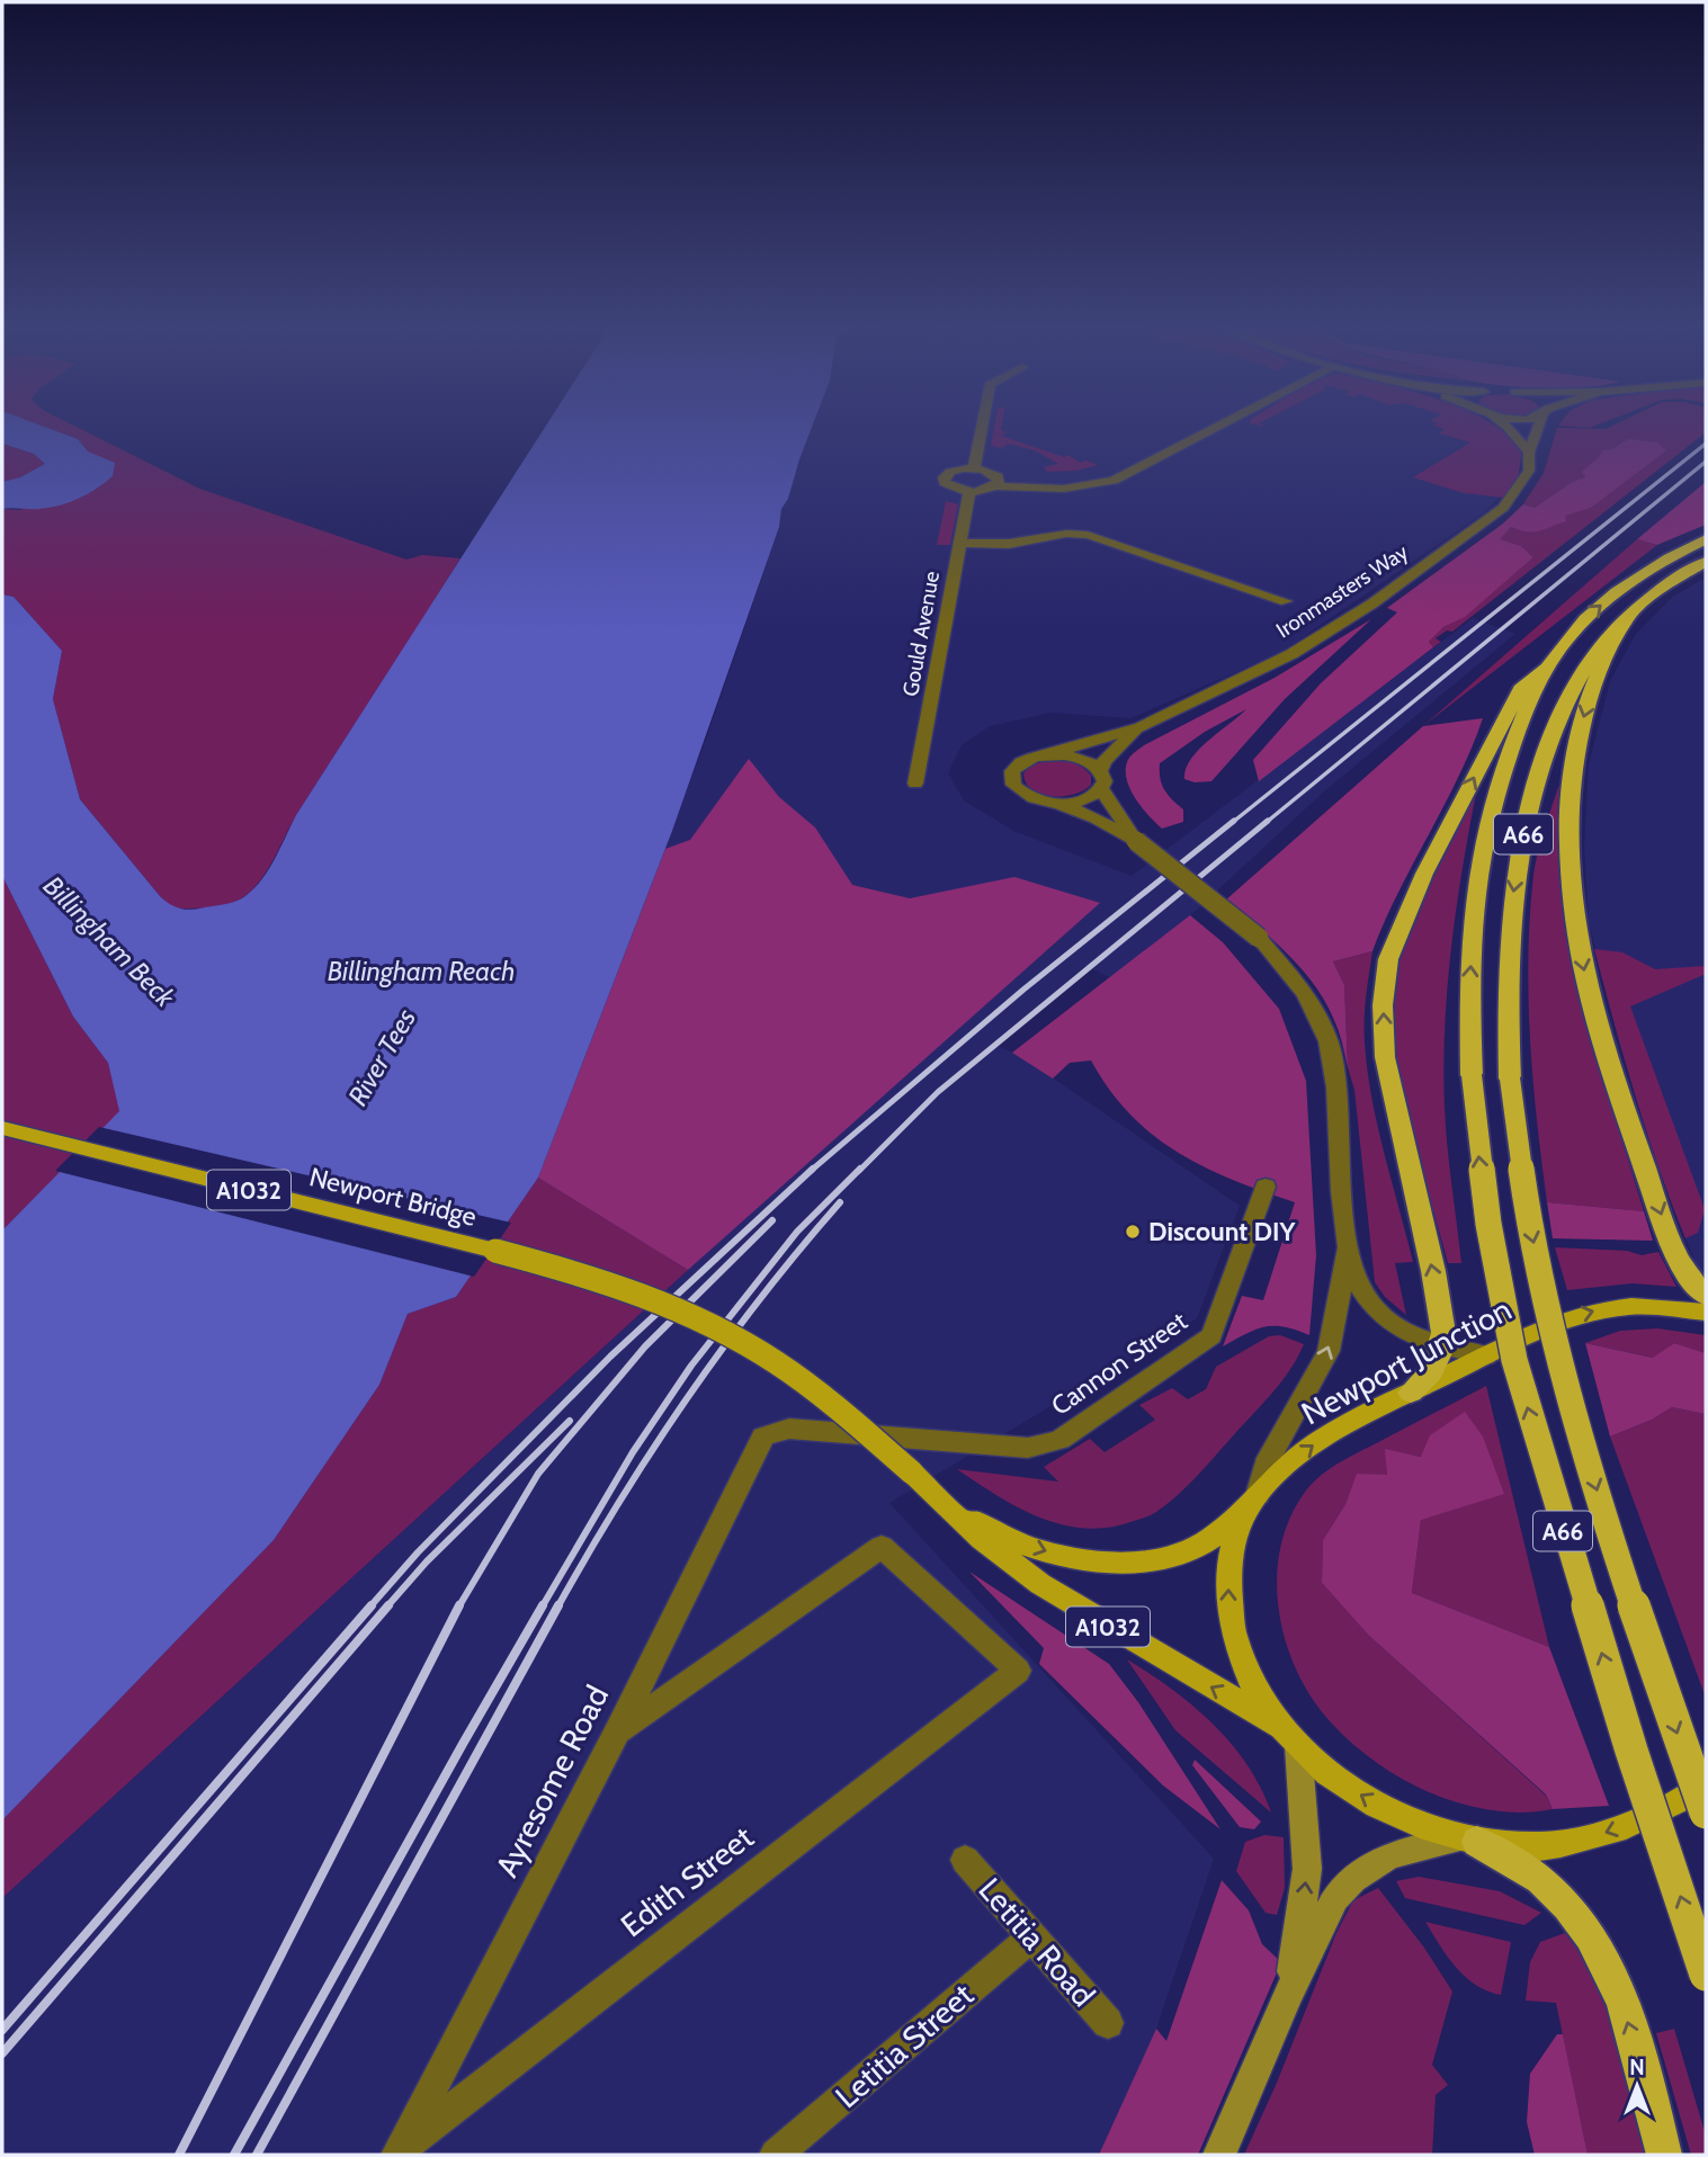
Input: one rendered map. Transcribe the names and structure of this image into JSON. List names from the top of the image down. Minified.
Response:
{"streets":{"highway":["A66"],"main road":["A1032","Newport Bridge","Newport Junction"],"street":["Ironmasters Way","Gould Avenue","Cannon Street","Ayresome Road","Edith Street","Letitia Road","Letitia Street"]},"crossings":[["A1032","Newport Bridge"],["A1032","Newport Junction"],["Cannon Street","Ayresome Road"],["Ayresome Road","Edith Street"],["Letitia Road","Letitia Street"]],"water":["Billingham Beck","Billingham Reach","River Tees"],"places":["Discount DIY"],"north":"top"}
